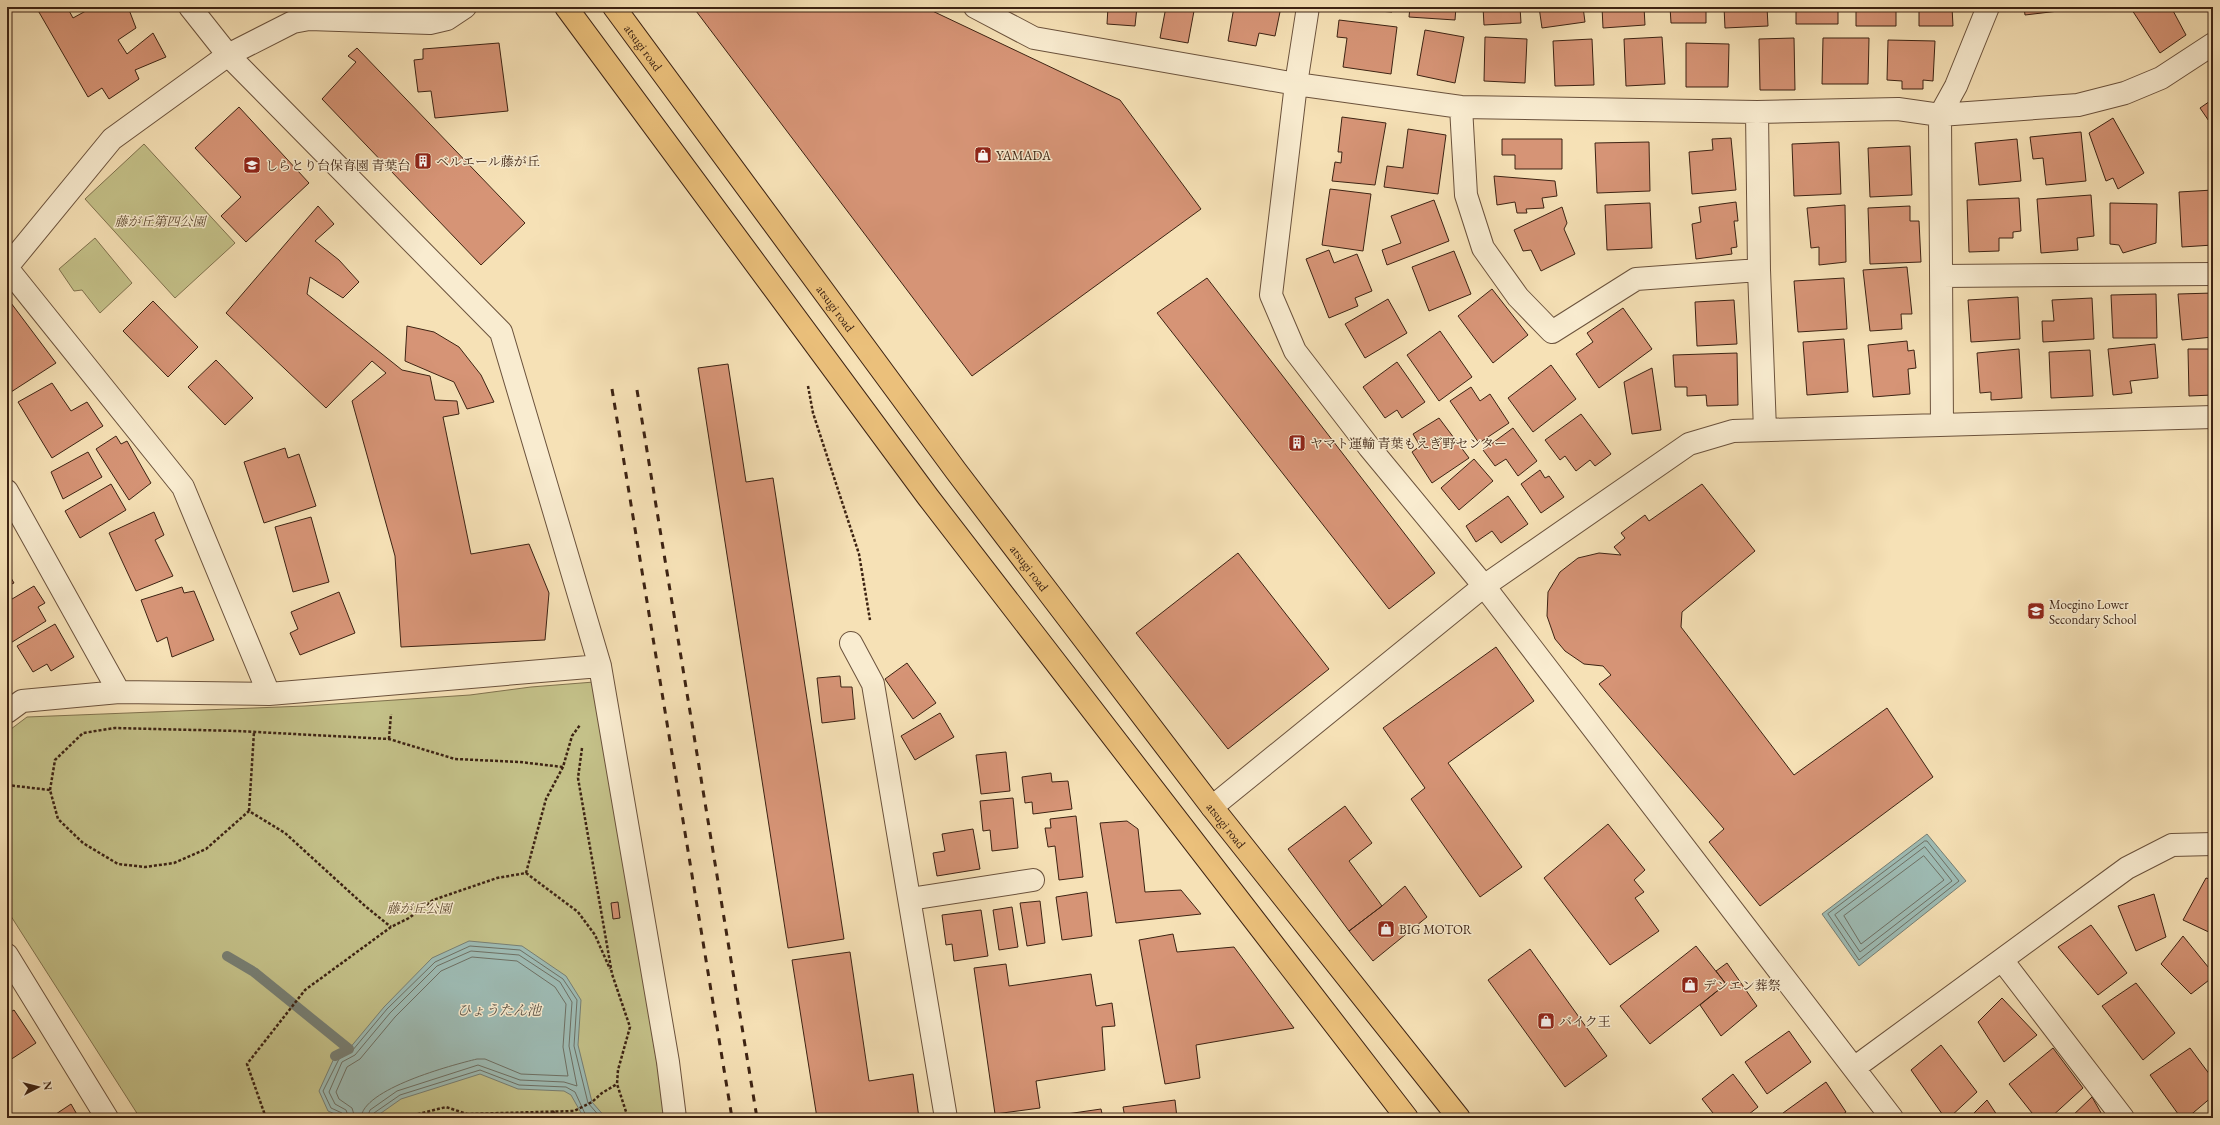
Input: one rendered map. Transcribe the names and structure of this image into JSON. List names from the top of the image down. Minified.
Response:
{"streets":{"highway":["atsugi road"]},"water":["ひょうたん池"],"parks":["藤が丘第四公園","藤が丘公園"],"places":{"shop":["YAMADA","BIG MOTOR","デンエン葬祭","バイク王"],"building":["ベルエール藤が丘","ヤマト運輸 青葉もえぎ野センター"],"school or university":["しらとり台保育園 青葉台","Moegino Lower Secondary School"]},"north":"right"}
